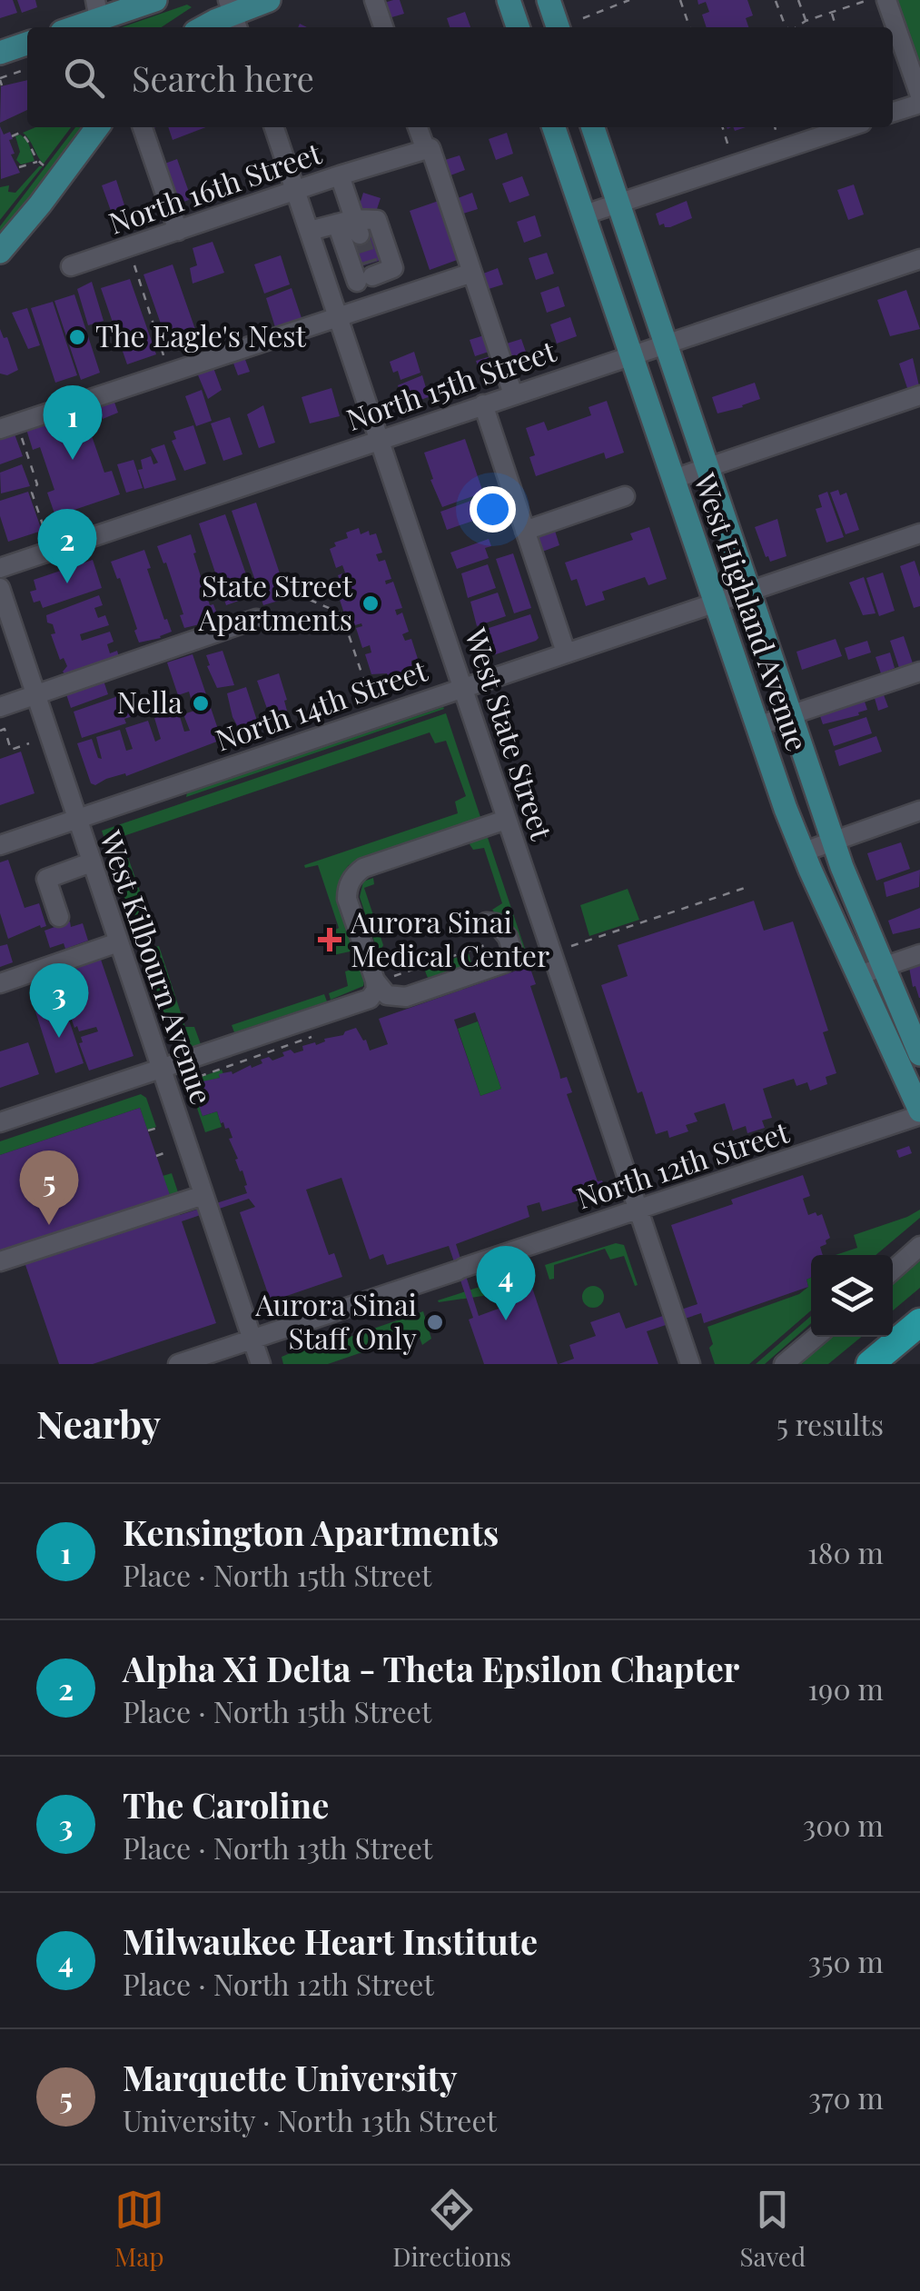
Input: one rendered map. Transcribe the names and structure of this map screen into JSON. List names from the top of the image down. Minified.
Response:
{"streets":{"main road":["West Highland Avenue"],"street":["North 16th Street","North 15th Street","North 14th Street","West State Street","West Kilbourn Avenue","North 12th Street"]},"crossings":[["North 16th Street","West State Street"],["North 15th Street","West Highland Avenue"],["North 15th Street","West State Street"],["West Highland Avenue","North 14th Street"],["West Highland Avenue","North 12th Street"],["North 14th Street","West State Street"],["North 14th Street","West Kilbourn Avenue"],["West State Street","North 12th Street"],["West Kilbourn Avenue","North 12th Street"]],"places":{"other":["The Eagle's Nest","State Street Apartments","Nella","Aurora Sinai Staff Only"],"health":["Aurora Sinai Medical Center"]},"page":{"search":"Search here","pins":["1","2","3","5","4"],"heading":["Nearby","5 results"],"list":[{"mark":"1","name":"Kensington Apartments","note":"Place · North 15th Street","value":"180 m"},{"mark":"2","name":"Alpha Xi Delta - Theta Epsilon Chapter","note":"Place · North 15th Street","value":"190 m"},{"mark":"3","name":"The Caroline","note":"Place · North 13th Street","value":"300 m"},{"mark":"4","name":"Milwaukee Heart Institute","note":"Place · North 12th Street","value":"350 m"},{"mark":"5","name":"Marquette University","note":"University · North 13th Street","value":"370 m"}],"nav":["Map","Directions","Saved"]}}
